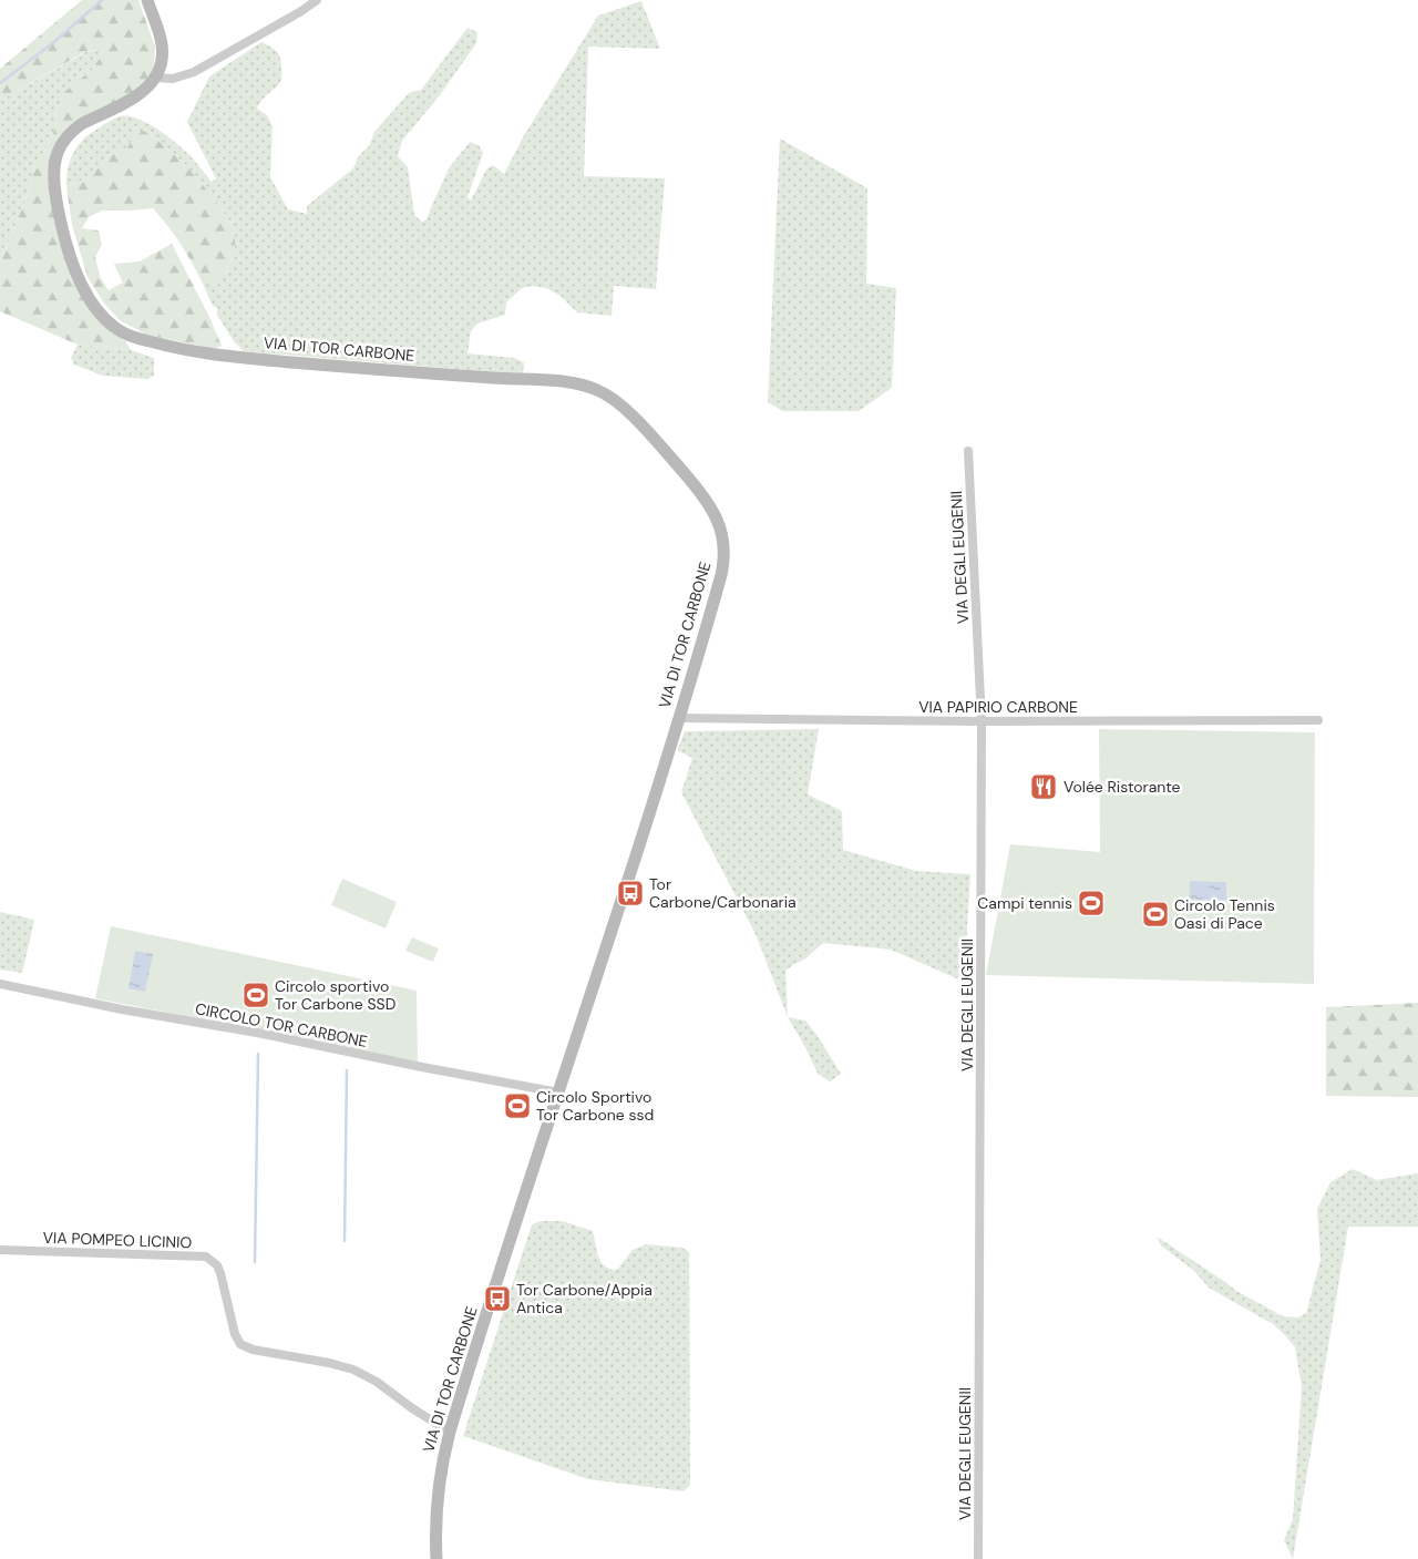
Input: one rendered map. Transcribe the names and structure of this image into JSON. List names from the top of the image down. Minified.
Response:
{"streets":{"main road":["VIA DI TOR CARBONE"],"street":["VIA DEGLI EUGENII","VIA PAPIRIO CARBONE","CIRCOLO TOR CARBONE","VIA POMPEO LICINIO"]},"crossings":[["VIA DI TOR CARBONE","VIA PAPIRIO CARBONE"],["VIA DI TOR CARBONE","CIRCOLO TOR CARBONE"],["VIA DI TOR CARBONE","VIA POMPEO LICINIO"],["VIA DEGLI EUGENII","VIA PAPIRIO CARBONE"]],"places":{"restaurant":["Volée Ristorante"],"bus stop":["Tor Carbone/Carbonaria","Tor Carbone/Appia Antica"],"sports":["Campi tennis","Circolo Tennis Oasi di Pace","Circolo sportivo Tor Carbone SSD","Circolo Sportivo Tor Carbone ssd"]}}
